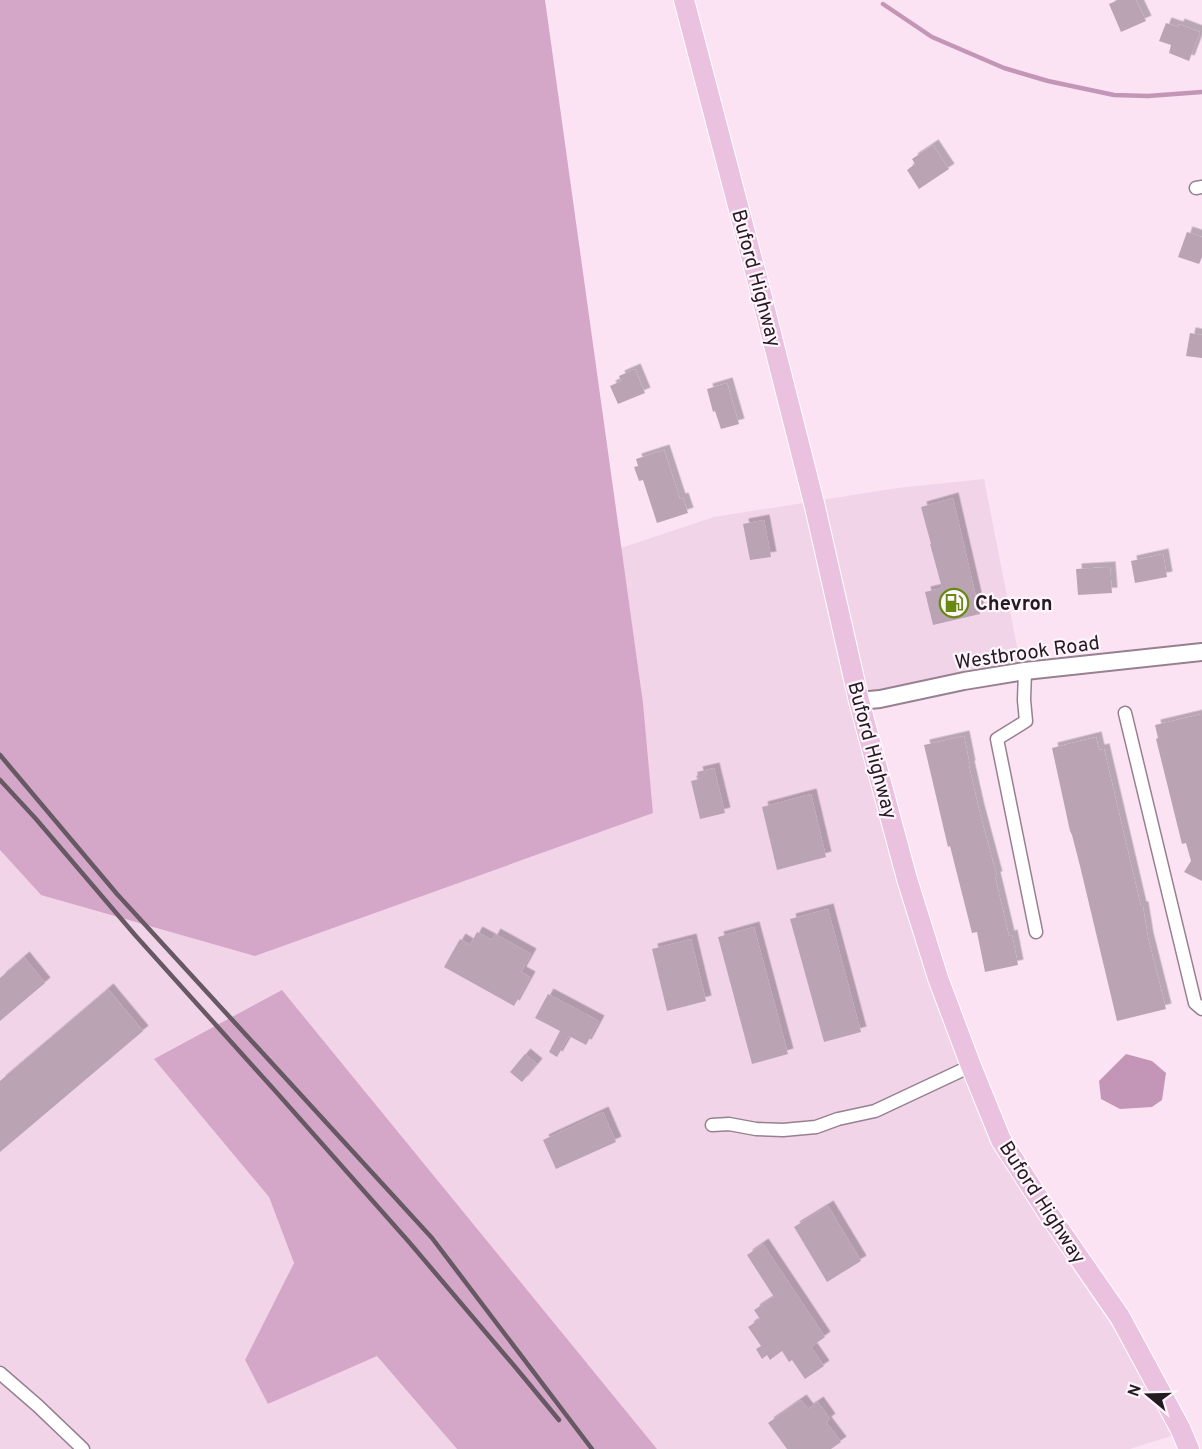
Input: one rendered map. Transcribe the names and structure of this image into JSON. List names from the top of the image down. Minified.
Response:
{"streets":{"main road":["Buford Highway"],"street":["Westbrook Road"]},"crossings":[["Buford Highway","Westbrook Road"]],"places":{"fuel station":["Chevron"]},"north":"left"}
